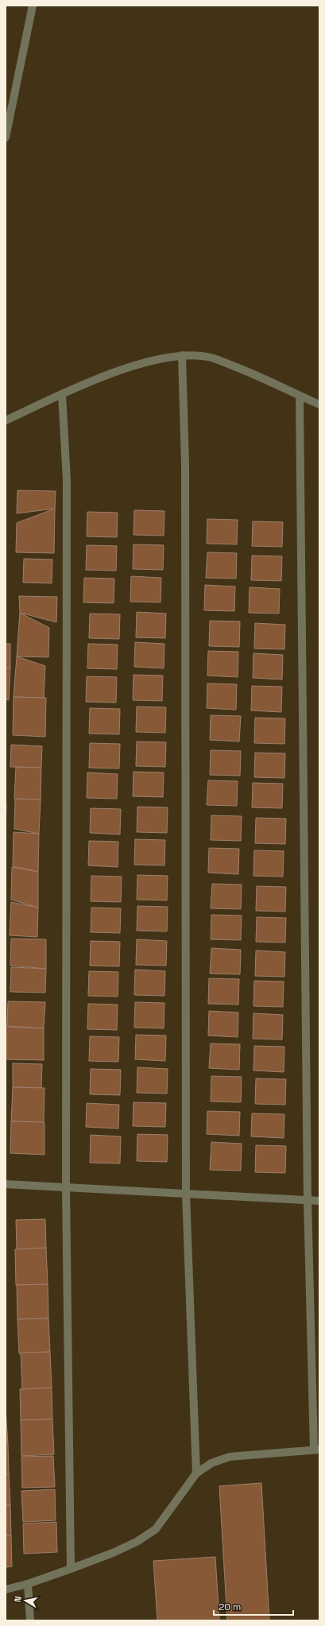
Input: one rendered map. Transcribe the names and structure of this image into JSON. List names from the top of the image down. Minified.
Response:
{"scale_bar":"20 m","north":"left"}
